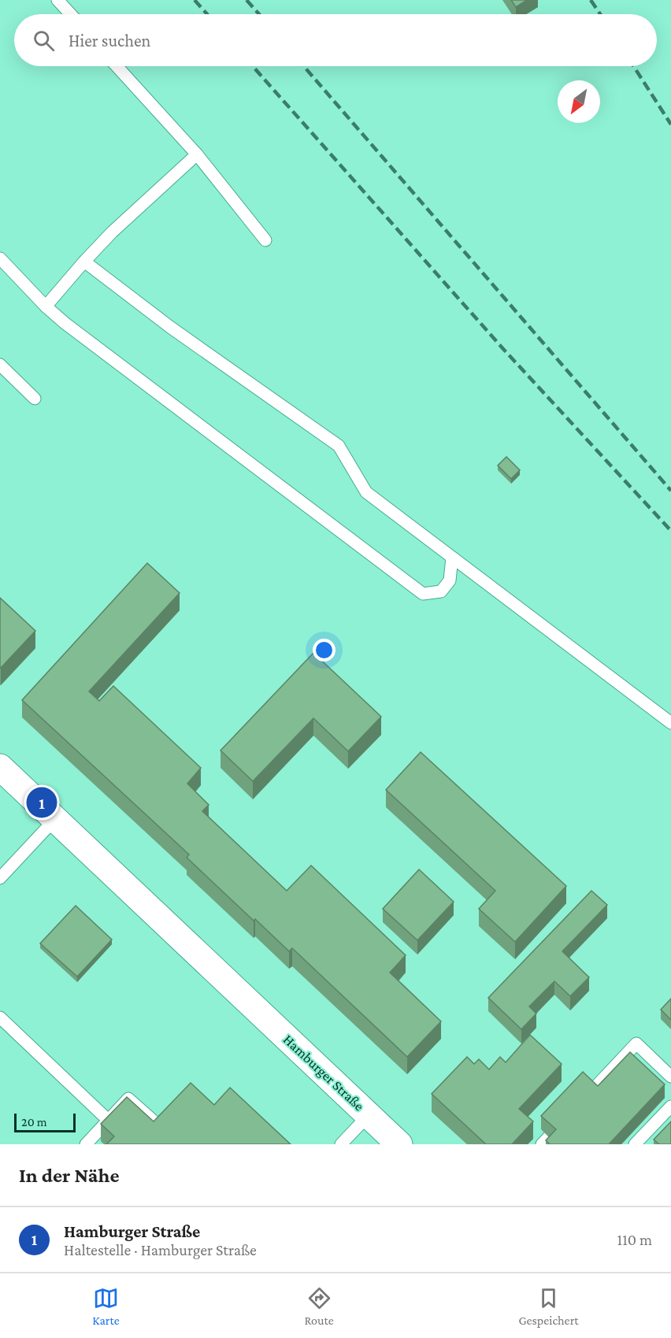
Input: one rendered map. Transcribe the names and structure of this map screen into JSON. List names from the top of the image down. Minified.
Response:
{"streets":{"main road":["Hamburger Straße"]},"scale_bar":"20 m","north":"bottom left","page":{"search":"Hier suchen","pins":"1","scale":"20 m","heading":"In der Nähe","list":[{"mark":"1","name":"Hamburger Straße","note":"Haltestelle · Hamburger Straße","value":"110 m"}],"nav":["Karte","Route","Gespeichert"]}}
